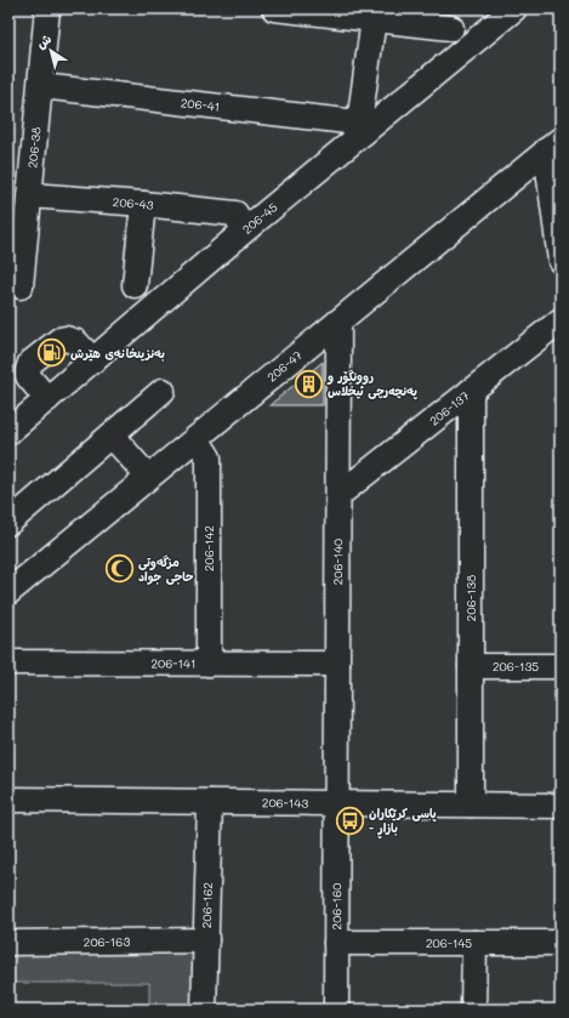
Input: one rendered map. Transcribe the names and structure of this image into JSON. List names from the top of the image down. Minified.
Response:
{"streets":{"street":["206-41","206-38","206-43","206-45","206-47","206-137","206-142","206-140","206-138","206-141","206-135","206-143","206-162","206-160","206-163","206-145"]},"crossings":[["206-41","206-38"],["206-41","206-45"],["206-38","206-43"],["206-43","206-45"],["206-47","206-142"],["206-47","206-140"],["206-137","206-140"],["206-137","206-138"],["206-142","206-141"],["206-140","206-141"],["206-140","206-143"],["206-140","206-160"],["206-138","206-135"],["206-138","206-143"],["206-143","206-162"],["206-143","206-160"],["206-162","206-163"],["206-160","206-145"]],"places":{"fuel station":["بەنزینخانەی هێرش"],"building":["روونگۆر و په‌نچه‌رچی ئیخلاس"],"mosque":["مزگەوتی حاجی جواد"],"bus stop":["پاسی کرێکاران - بازاڕ"]},"north":"top left"}
